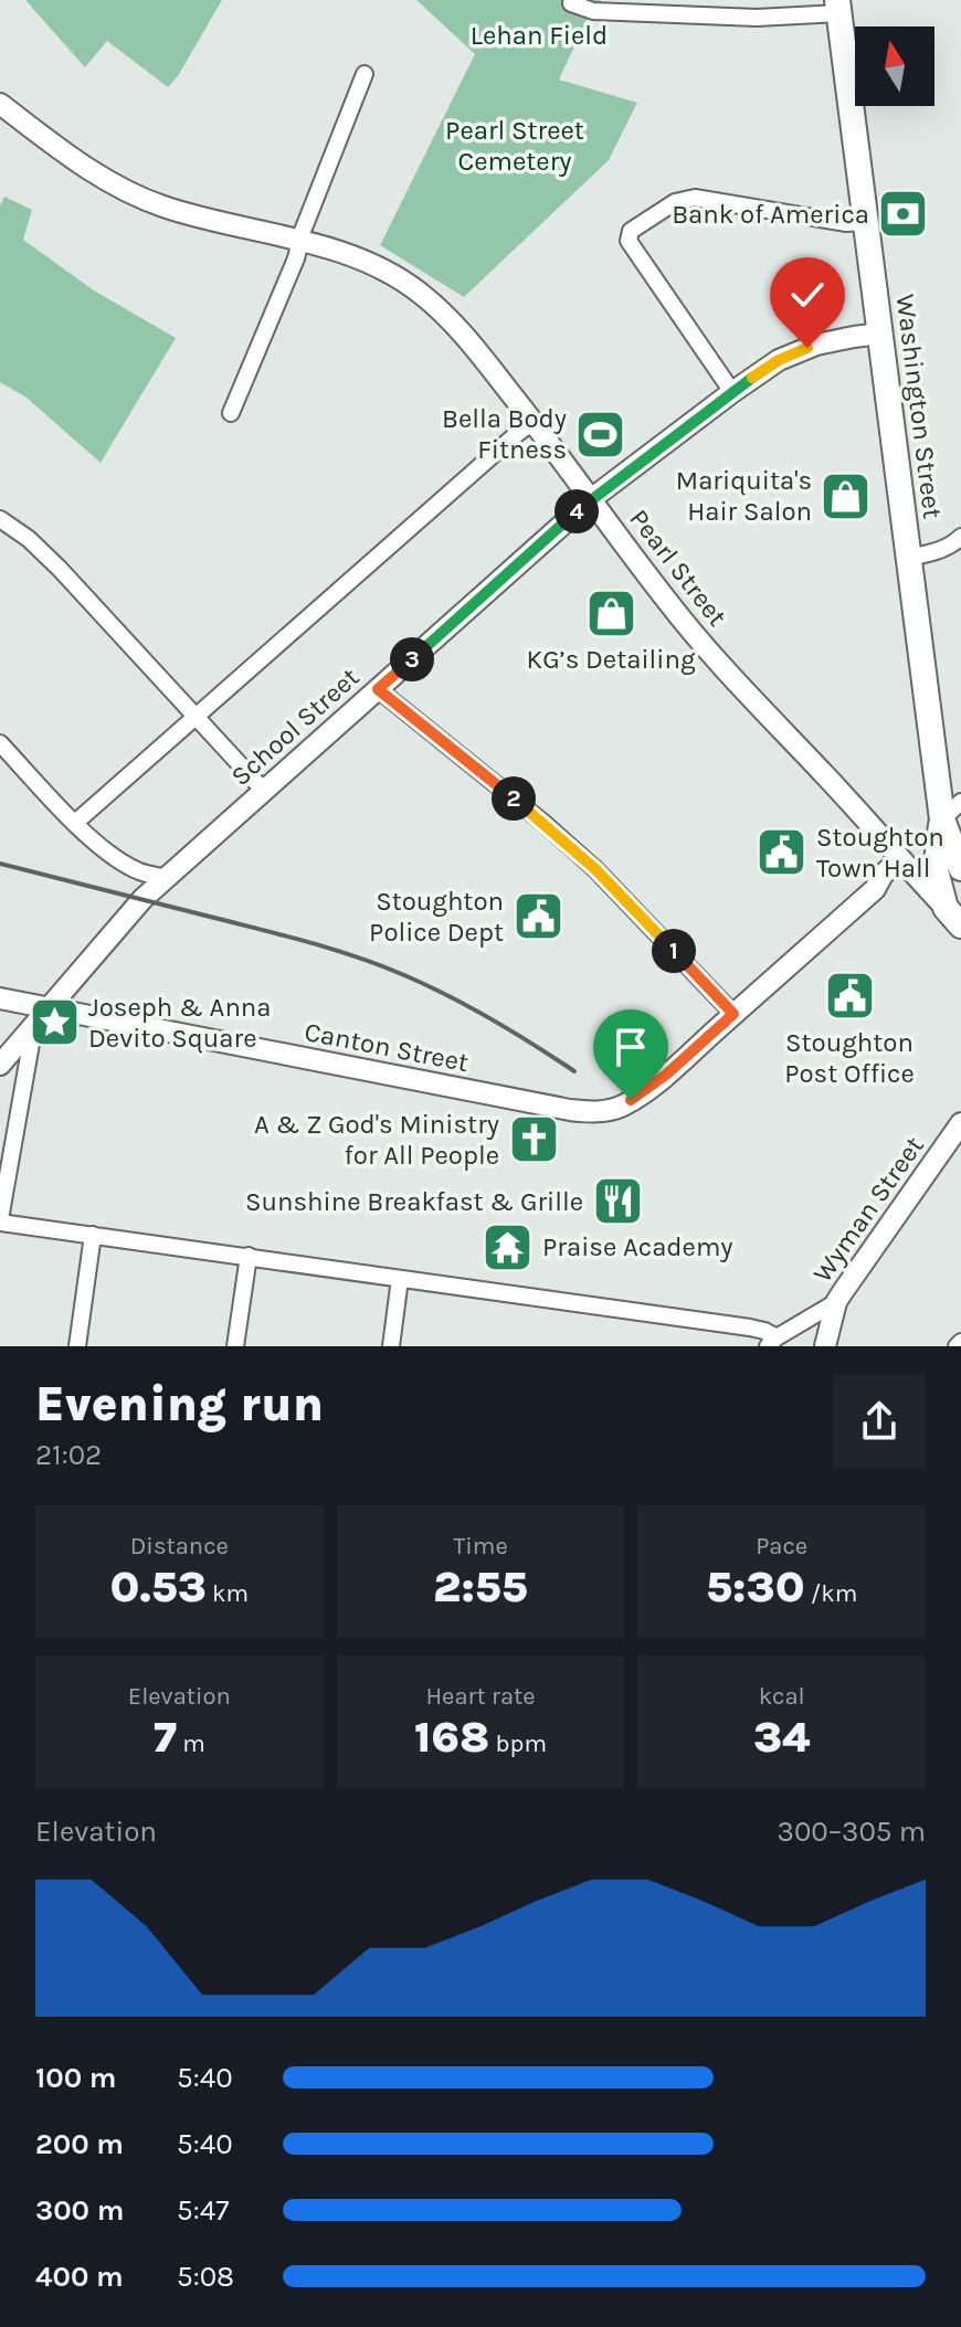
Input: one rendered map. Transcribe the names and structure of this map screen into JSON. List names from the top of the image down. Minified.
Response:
{"streets":{"main road":["Washington Street","Pearl Street","School Street","Canton Street","Wyman Street"]},"crossings":[["Washington Street","School Street"],["Pearl Street","School Street"],["Pearl Street","Canton Street"],["School Street","Canton Street"]],"parks":["Lehan Field","Pearl Street Cemetery"],"places":{"bank":["Bank of America"],"sports":["Bella Body Fitness"],"shop":["Mariquita's Hair Salon","KG’s Detailing"],"public building":["Stoughton Town Hall","Stoughton Police Dept","Stoughton Post Office"],"place":["Joseph & Anna Devito Square"],"church":["A & Z God's Ministry for All People"],"restaurant":["Sunshine Breakfast & Grille"],"temple":["Praise Academy"]},"north":"top","page":{"pins":["4","3","2","1"],"heading":["Evening run","21:02"],"stats":[["Distance","0.53 km"],["Time","2:55"],["Pace","5:30 /km"],["Elevation","7 m"],["Heart rate","168 bpm"],["kcal","34"]],"chart":["Elevation","300–305 m"],"list":[{"name":"100 m","note":"5:40"},{"name":"200 m","note":"5:40"},{"name":"300 m","note":"5:47"},{"name":"400 m","note":"5:08"}]}}
